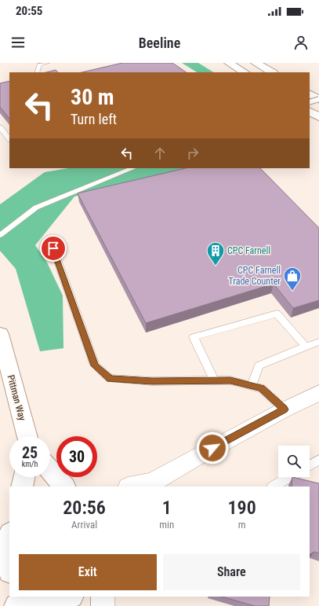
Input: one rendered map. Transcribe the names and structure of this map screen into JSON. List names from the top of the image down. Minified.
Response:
{"streets":{"main road":["Pittman Way"]},"places":{"building":["CPC Farnell"],"shop":["CPC Farnell Trade Counter"]},"page":{"status":"20:55","header":"Beeline","turn":["30 m","Turn left"],"speed":"25 km/h","limit":"30","eta":["20:56","Arrival","1","min","190","m"],"buttons":["Exit","Share"]}}
